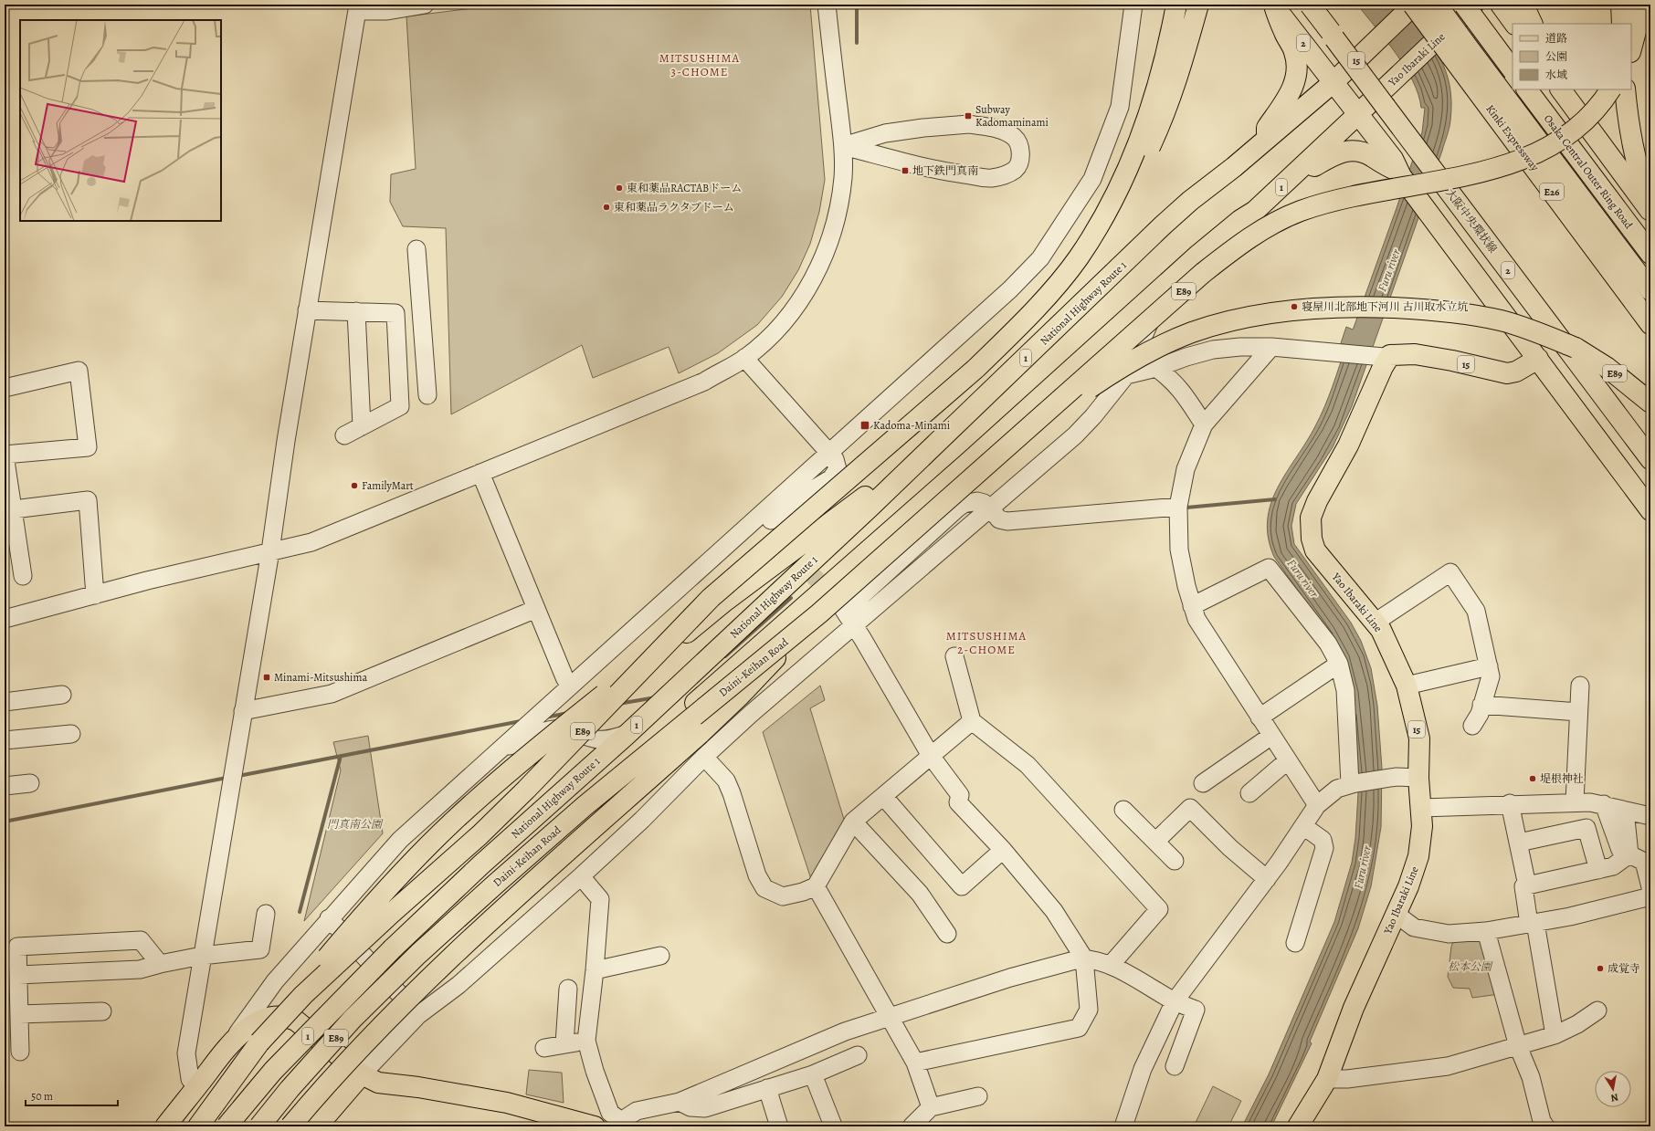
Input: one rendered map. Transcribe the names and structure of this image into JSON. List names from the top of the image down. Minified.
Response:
{"streets":{"main road":["2","Yao Ibaraki Line","15","Kinki Expressway","Osaka Central Outer Ring Road","1","E26","E89","National Highway Route 1","Daini-Keihan Road"]},"crossings":[["2","Yao Ibaraki Line"],["2","15"],["2","National Highway Route 1"],["Yao Ibaraki Line","15"],["Yao Ibaraki Line","National Highway Route 1"],["15","Kinki Expressway"],["15","National Highway Route 1"],["E89","Daini-Keihan Road"]],"districts":["MITSUSHIMA 3-CHOME","MITSUSHIMA 2-CHOME"],"water":["Furu river"],"parks":["門真南公園","松本公園"],"places":{"transit":["Subway Kadomaminami","地下鉄門真南","Kadoma-Minami","Minami-Mitsushima"],"other":["東和薬品RACTABドーム","東和薬品ラクタブドーム","寝屋川北部地下河川 古川取水立坑","FamilyMart","堤根神社","成覚寺"]},"legend":["道路","公園","水域"],"scale_bar":"50 m","north":"bottom"}
